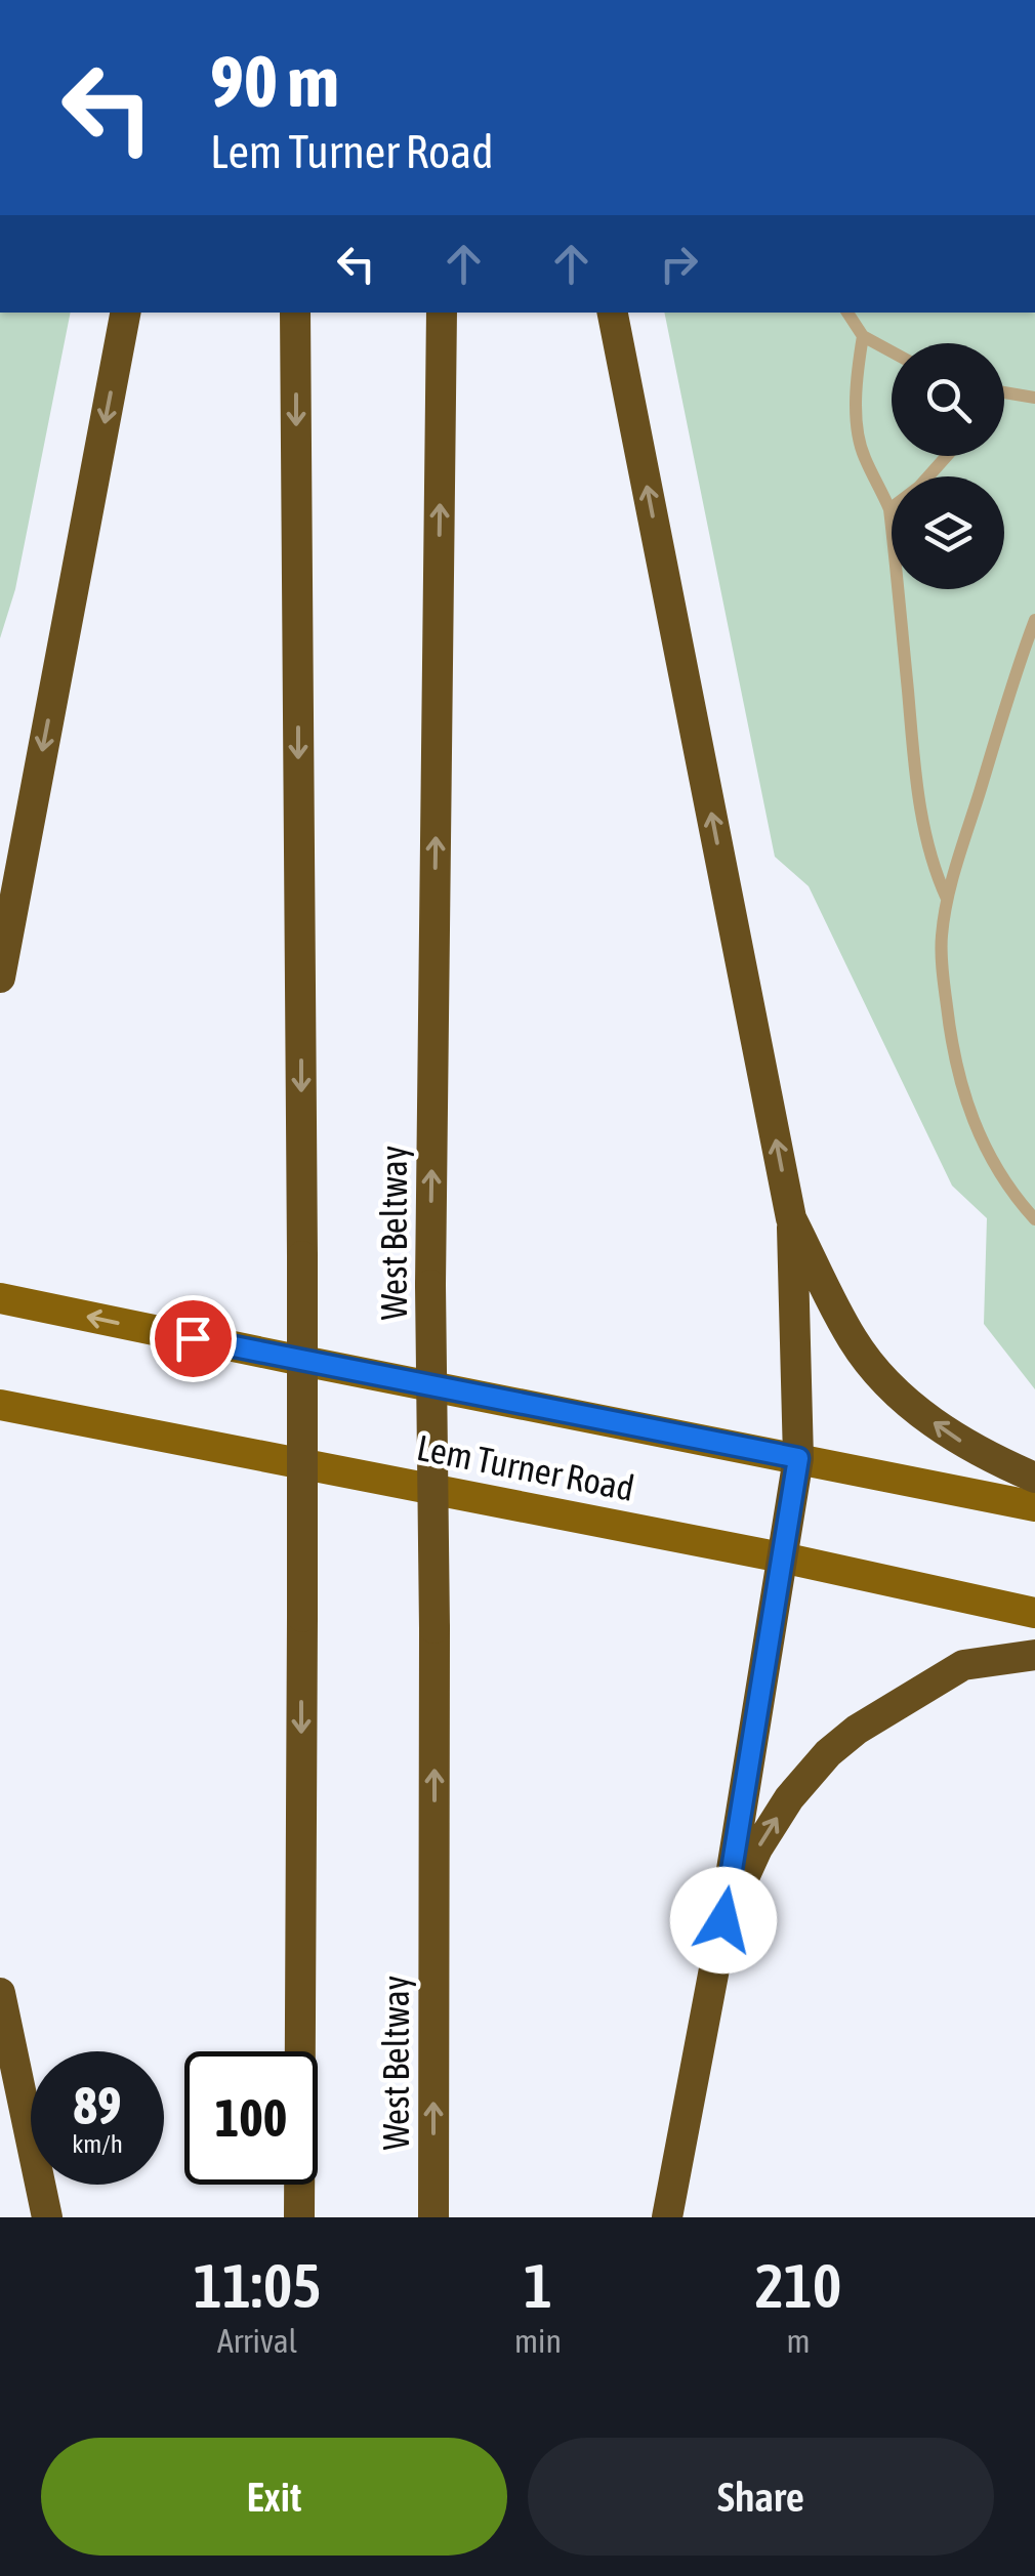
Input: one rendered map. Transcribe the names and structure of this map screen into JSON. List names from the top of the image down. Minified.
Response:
{"streets":{"highway":["West Beltway"],"main road":["Lem Turner Road"]},"page":{"turn":["90 m","Lem Turner Road"],"speed":"89 km/h","limit":"100","eta":["11:05","Arrival","1","min","210","m"],"buttons":["Exit","Share"]}}
